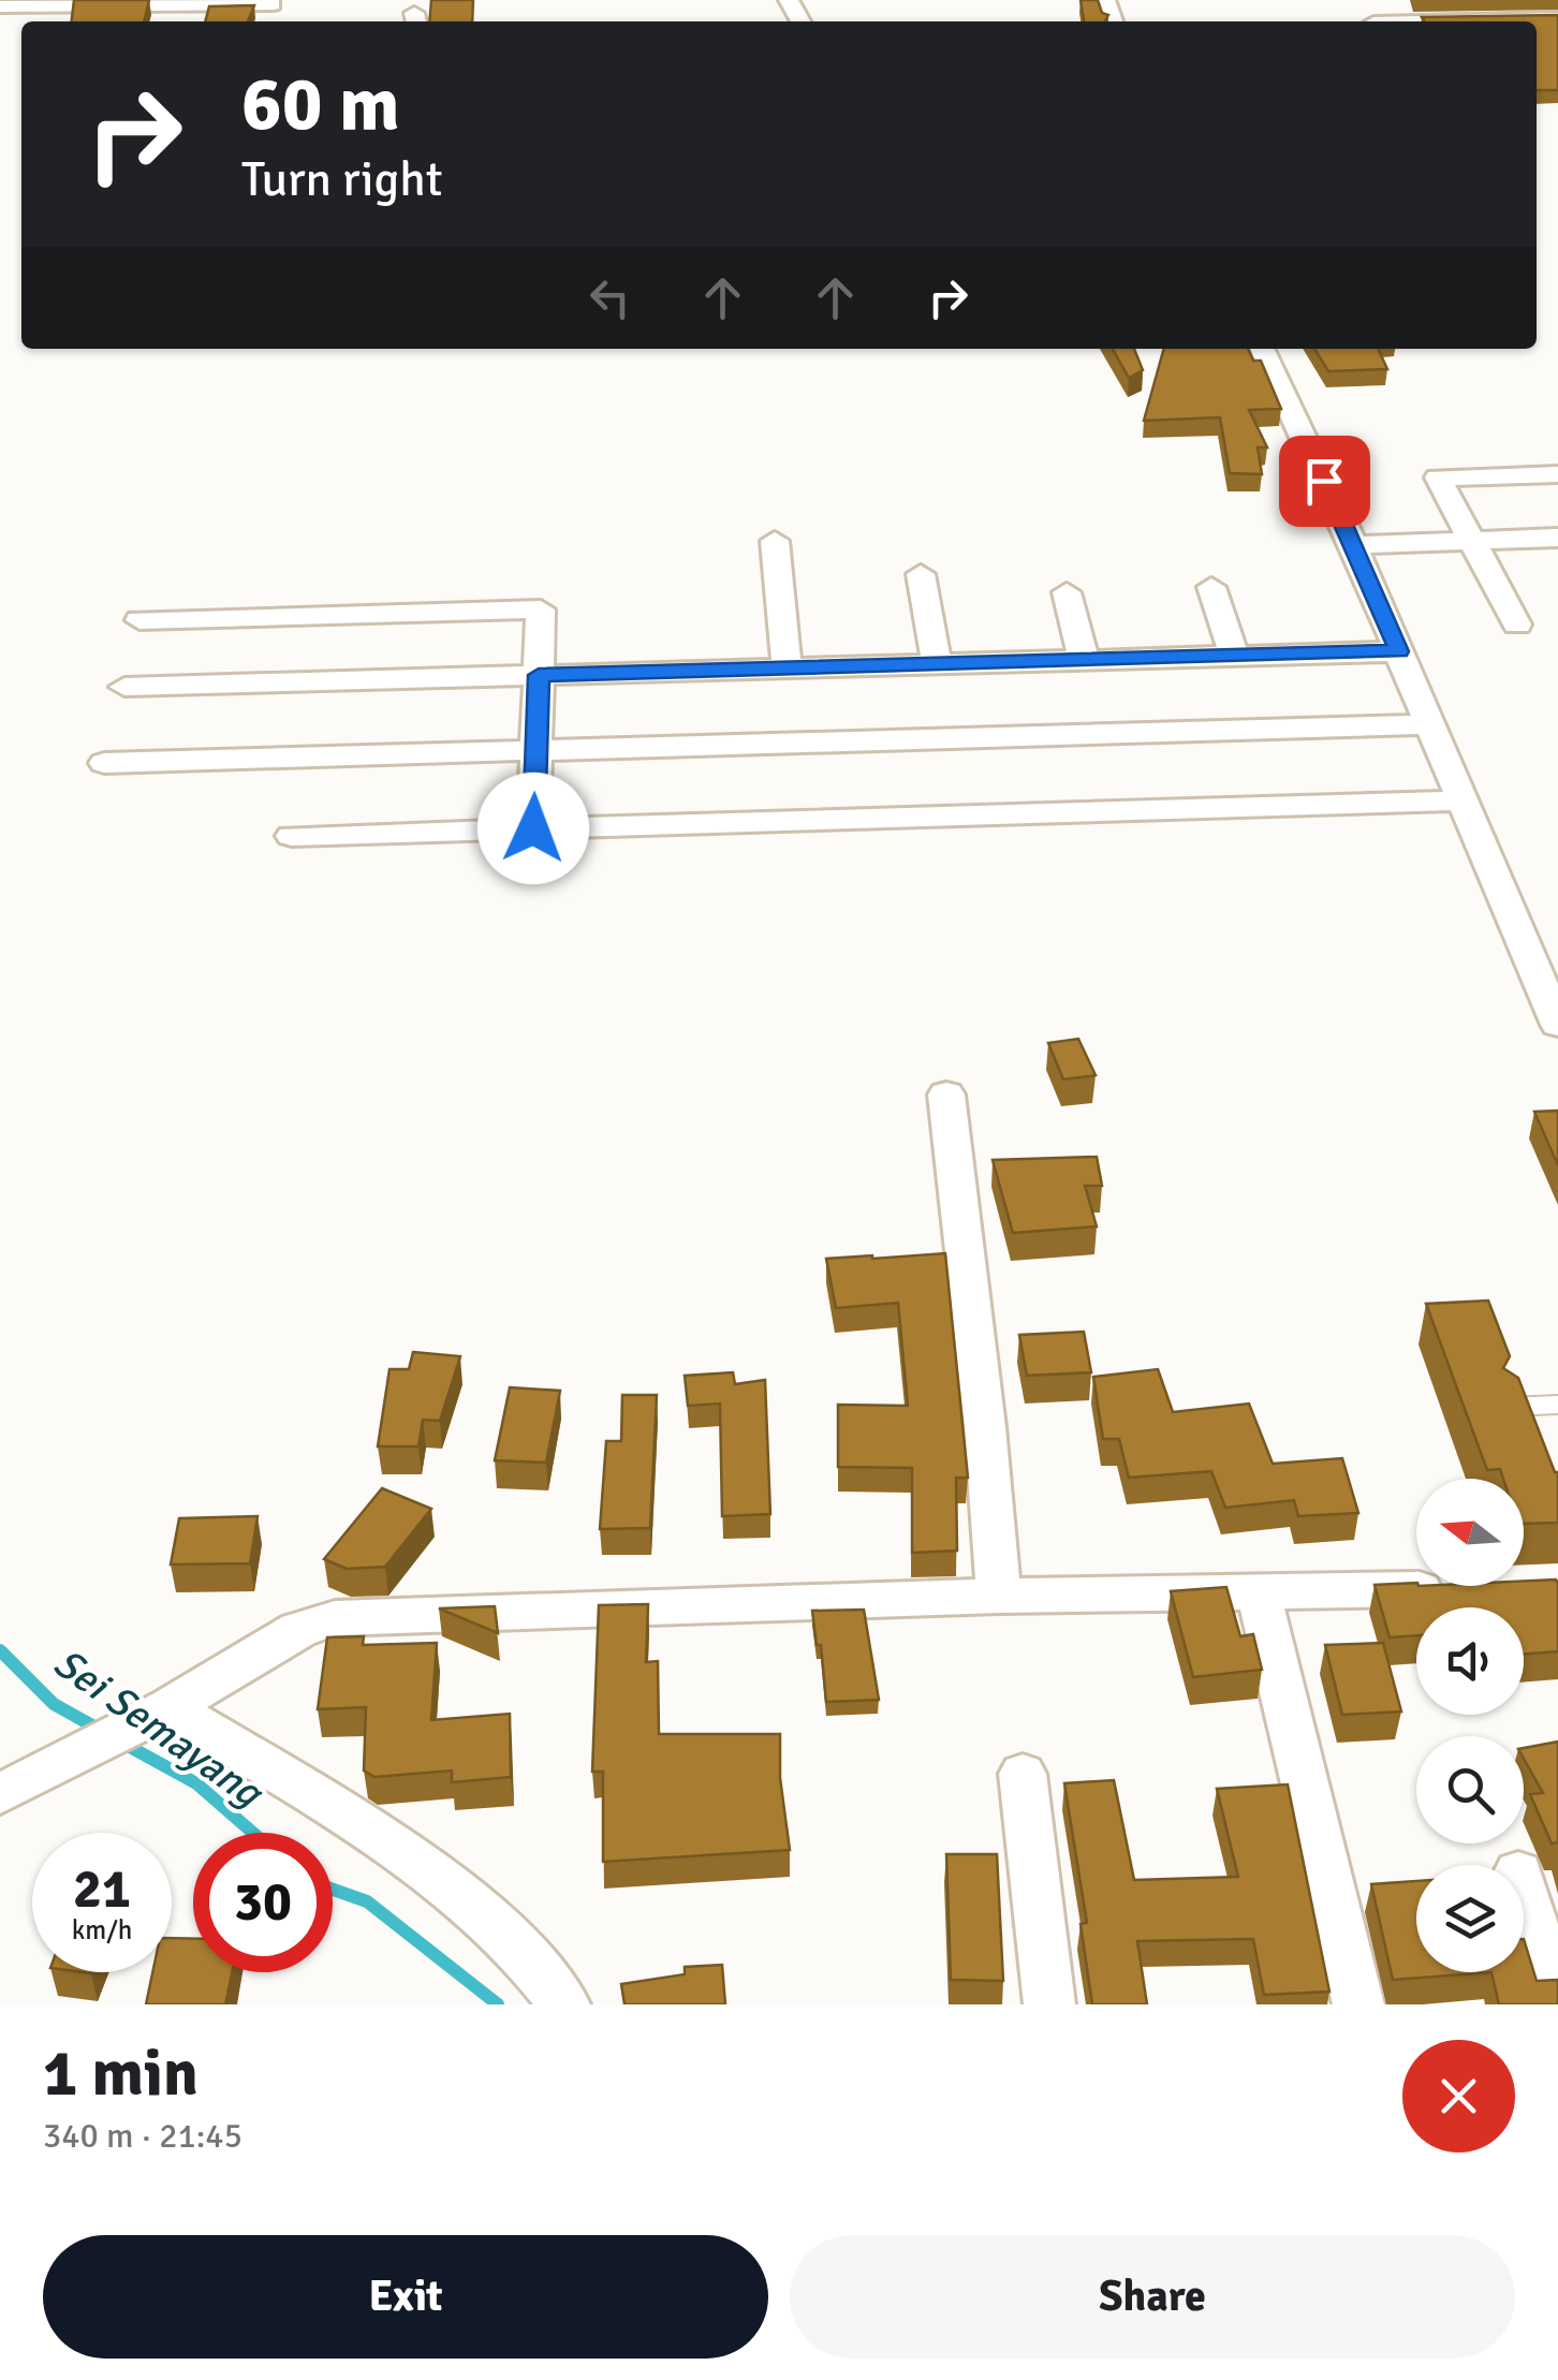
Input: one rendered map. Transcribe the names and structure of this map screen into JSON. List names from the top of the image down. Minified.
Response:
{"water":["Sei Semayang"],"north":"left","page":{"turn":["60 m","Turn right"],"speed":"21 km/h","limit":"30","heading":["1 min","340 m · 21:45"],"buttons":["Exit","Share"]}}
